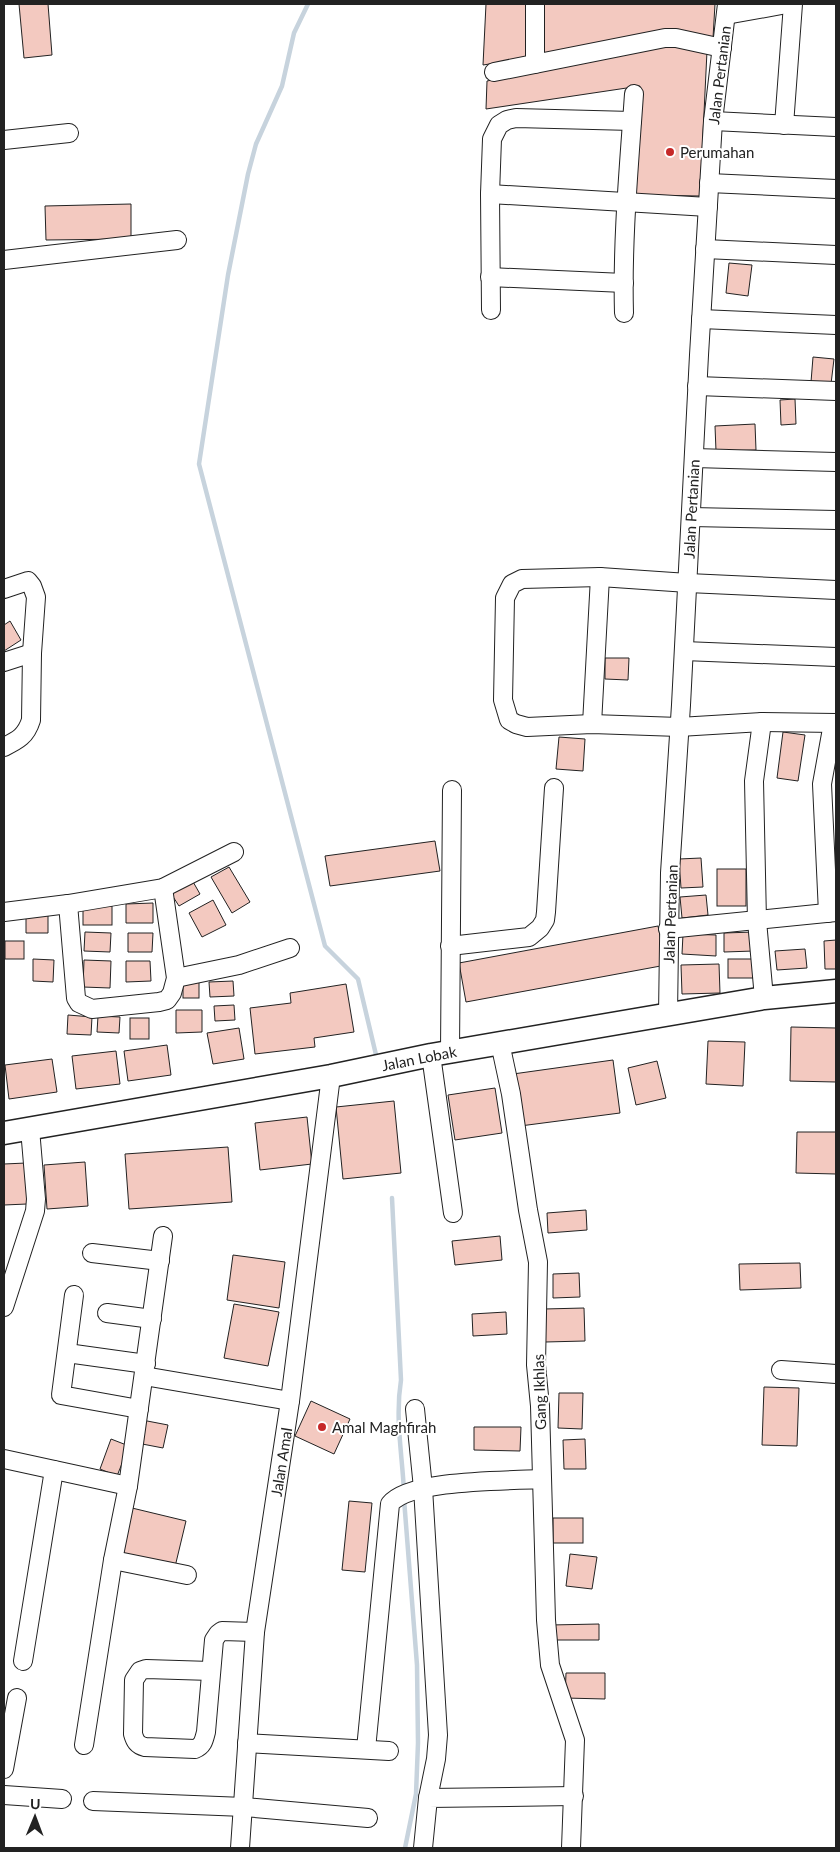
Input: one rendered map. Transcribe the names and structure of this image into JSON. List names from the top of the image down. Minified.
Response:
{"streets":{"main road":["Jalan Lobak"],"street":["Jalan Pertanian","Gang Ikhlas","Jalan Amal"]},"crossings":[["Jalan Pertanian","Jalan Lobak"],["Jalan Lobak","Gang Ikhlas"],["Jalan Lobak","Jalan Amal"]],"places":["Perumahan","Amal Maghfirah"],"north":"top"}
